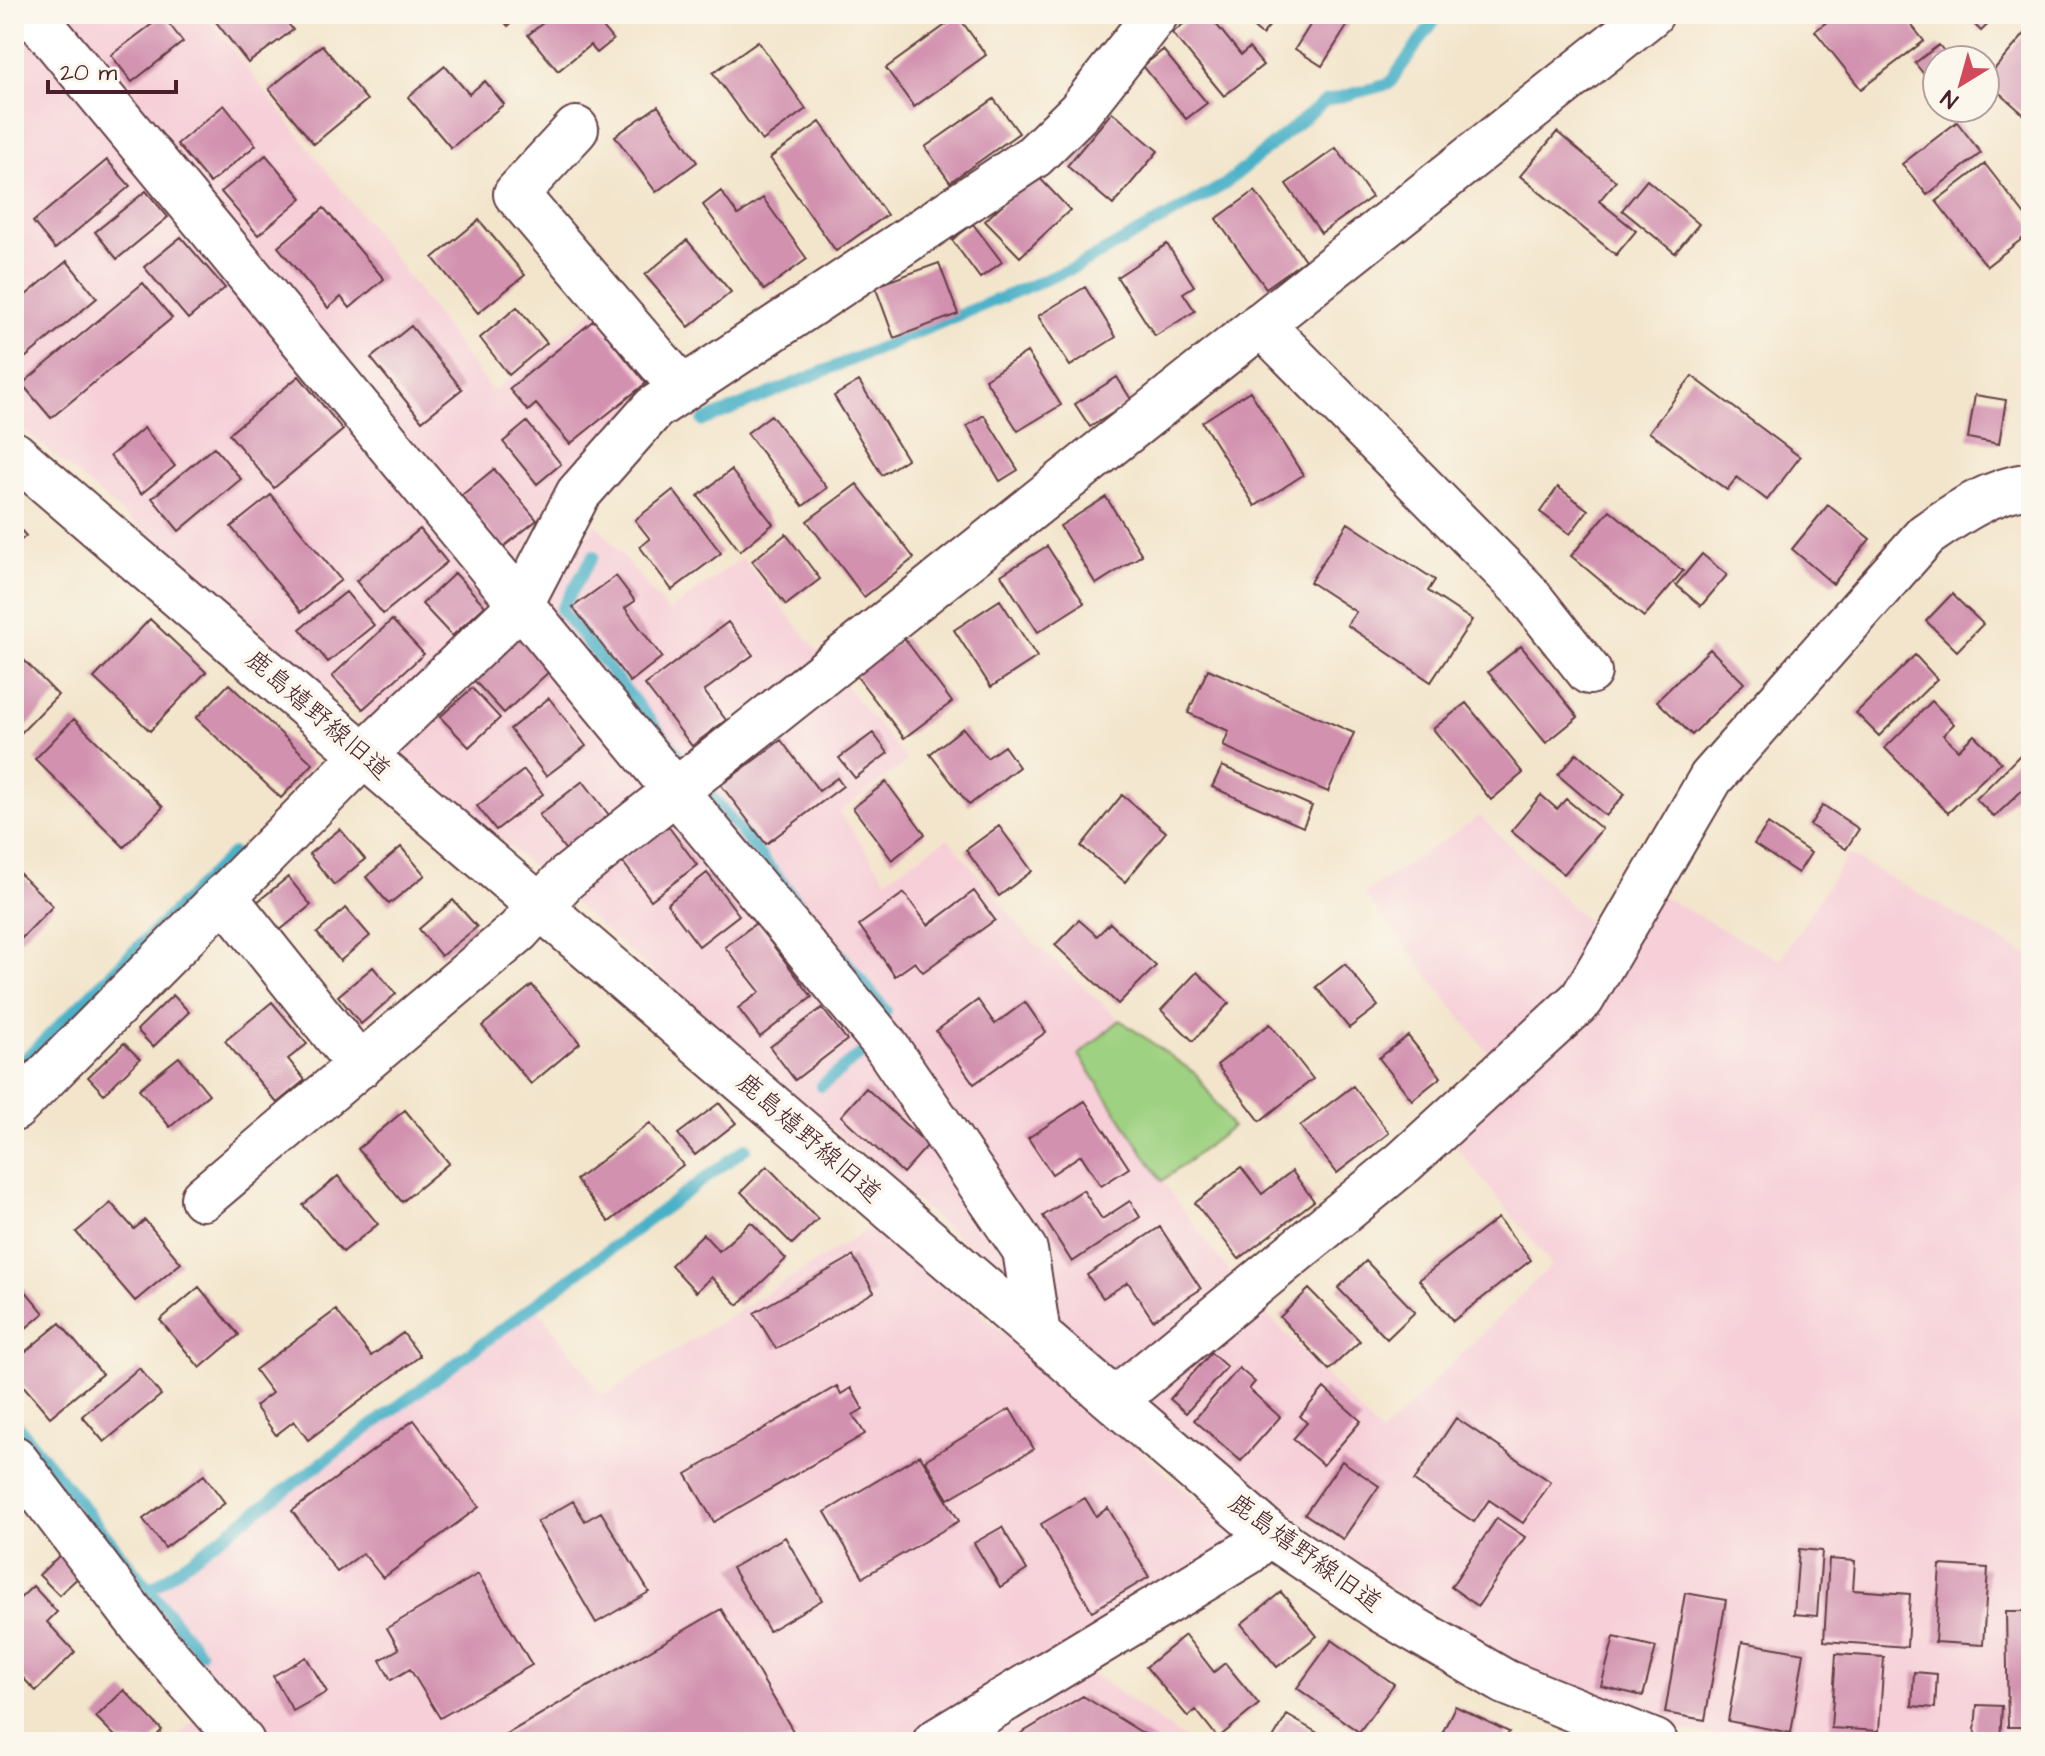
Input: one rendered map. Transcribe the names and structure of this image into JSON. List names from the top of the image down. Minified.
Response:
{"streets":{"street":["鹿島嬉野線旧道"]},"scale_bar":"20 m","north":"bottom left"}
